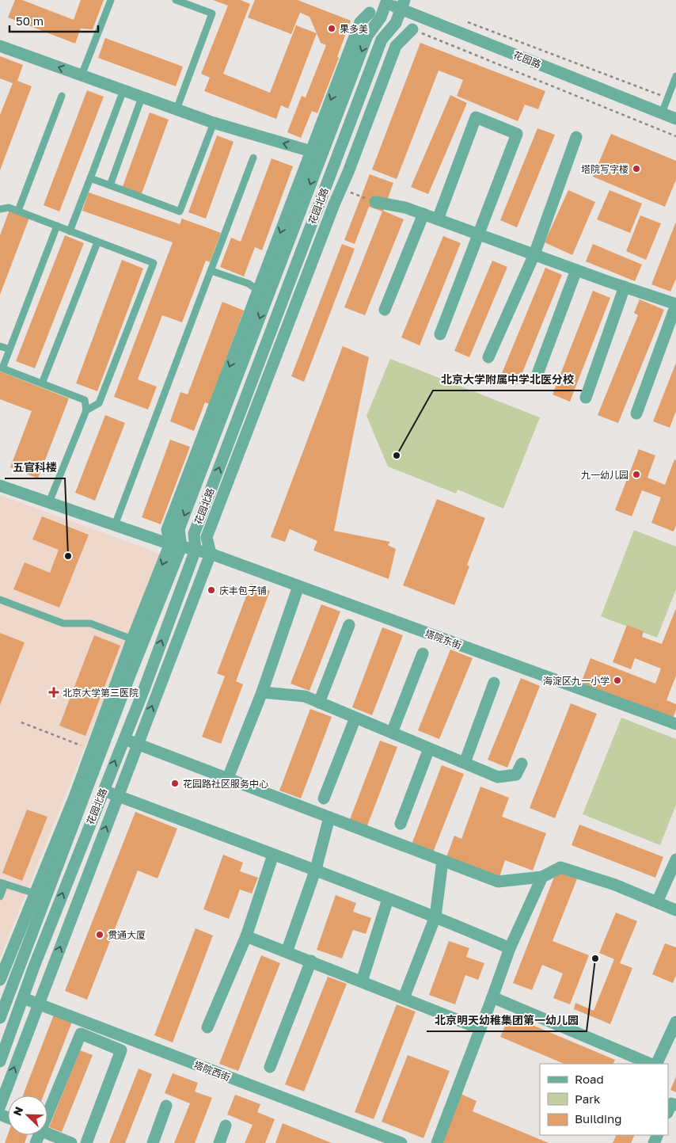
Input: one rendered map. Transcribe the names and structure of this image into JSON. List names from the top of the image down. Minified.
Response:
{"streets":{"street":["花园路","花园北路","塔院东街","塔院西街"]},"crossings":[["花园路","花园北路"],["花园北路","塔院东街"],["花园北路","塔院西街"]],"places":{"other":["果多美","塔院写字楼","北京大学附属中学北医分校","九一幼儿园","五官科楼","庆丰包子铺","海淀区九一小学","花园路社区服务中心","贯通大厦","北京明天幼稚集团第一幼儿园"],"health":["北京大学第三医院"]},"legend":["Road","Park","Building"],"scale_bar":"50 m","north":"top left"}
